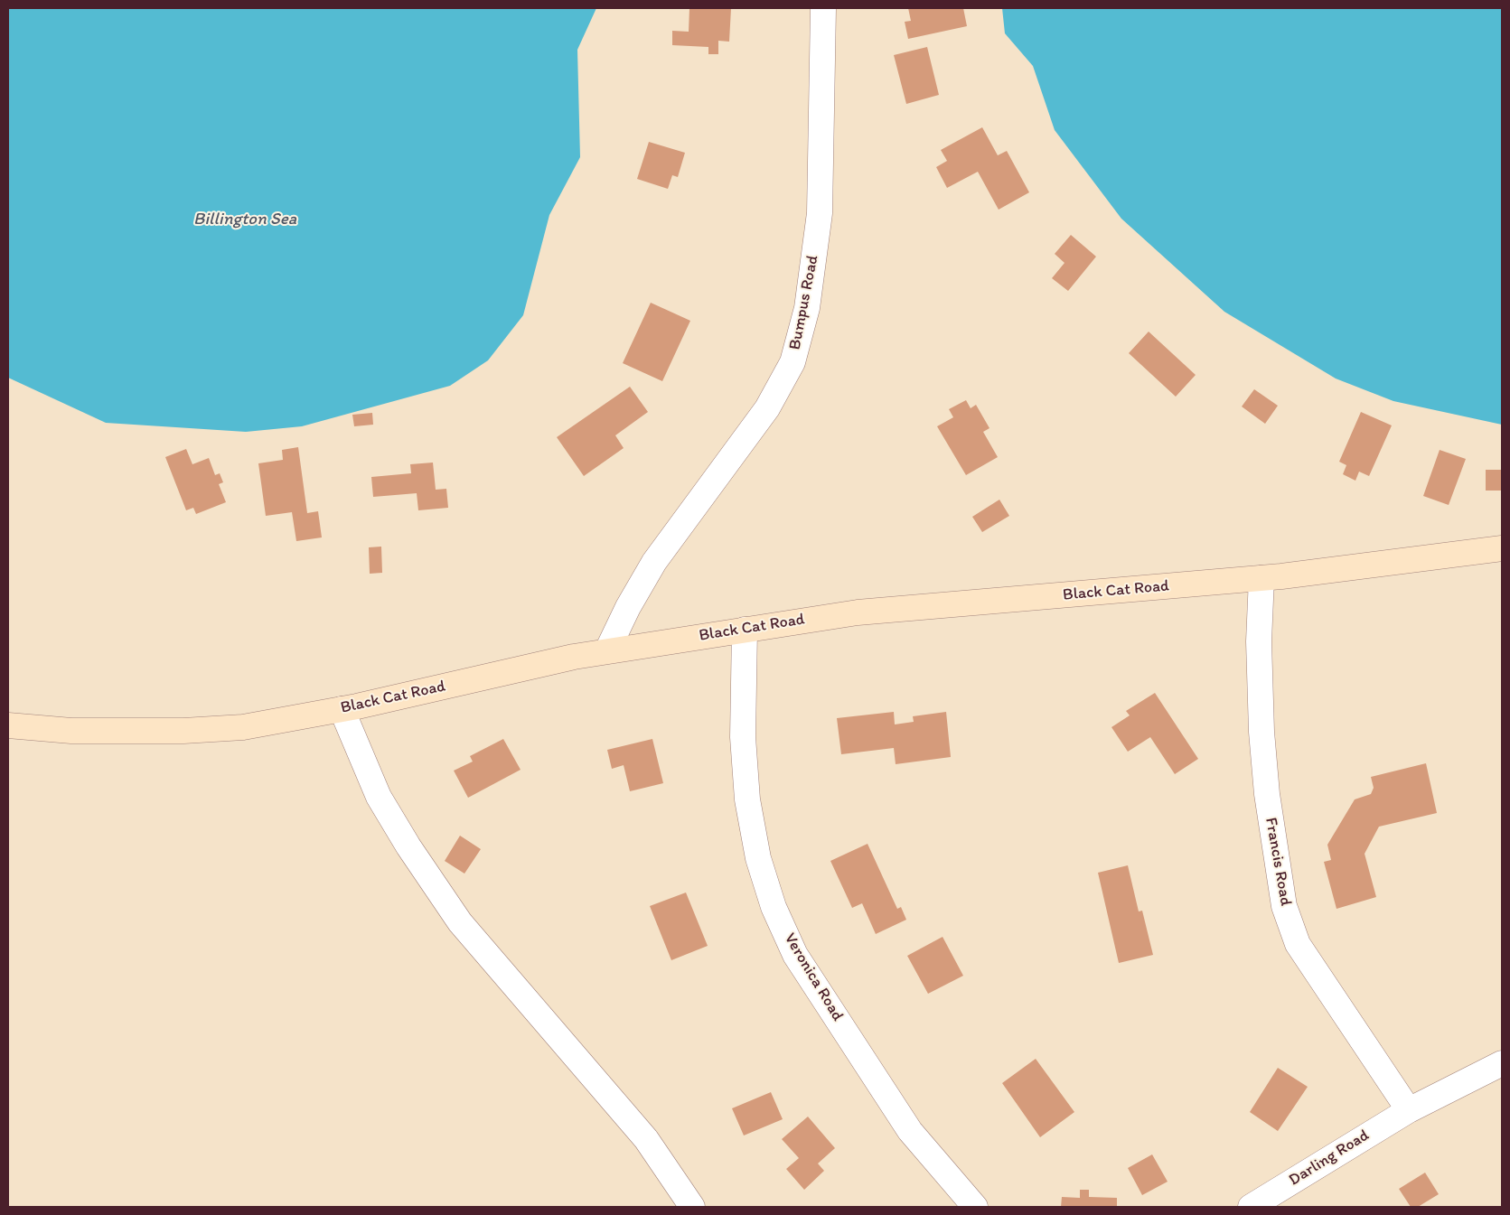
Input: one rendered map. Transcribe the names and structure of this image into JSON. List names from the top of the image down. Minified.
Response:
{"streets":{"street":["Bumpus Road","Black Cat Road","Francis Road","Veronica Road","Darling Road"]},"crossings":[["Bumpus Road","Black Cat Road"],["Black Cat Road","Francis Road"],["Black Cat Road","Veronica Road"],["Francis Road","Darling Road"]],"water":["Billington Sea"]}
